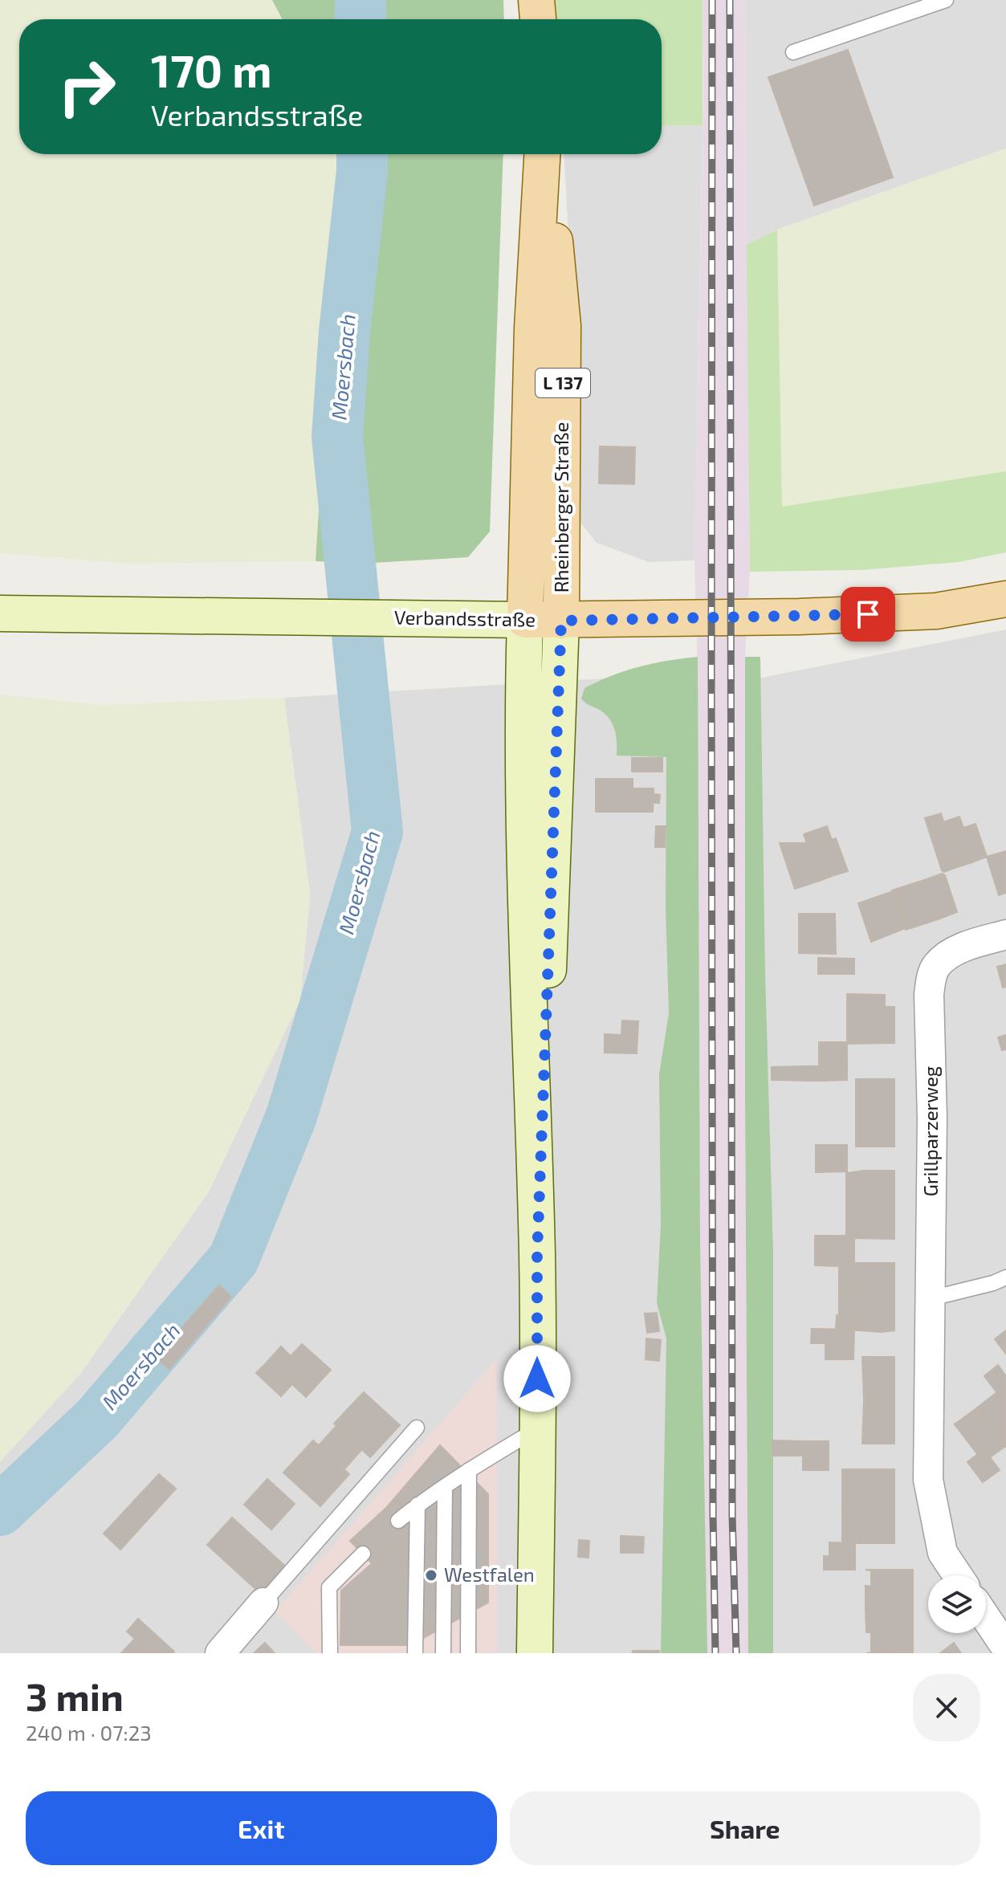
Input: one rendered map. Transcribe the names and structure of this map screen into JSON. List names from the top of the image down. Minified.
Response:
{"streets":{"main road":["L 137","Rheinberger Straße","Verbandsstraße"],"street":["Grillparzerweg"]},"crossings":[["Rheinberger Straße","Verbandsstraße"]],"water":["Moersbach"],"places":["Westfalen"],"page":{"turn":["170 m","Verbandsstraße"],"heading":["3 min","240 m · 07:23"],"buttons":["Exit","Share"]}}
